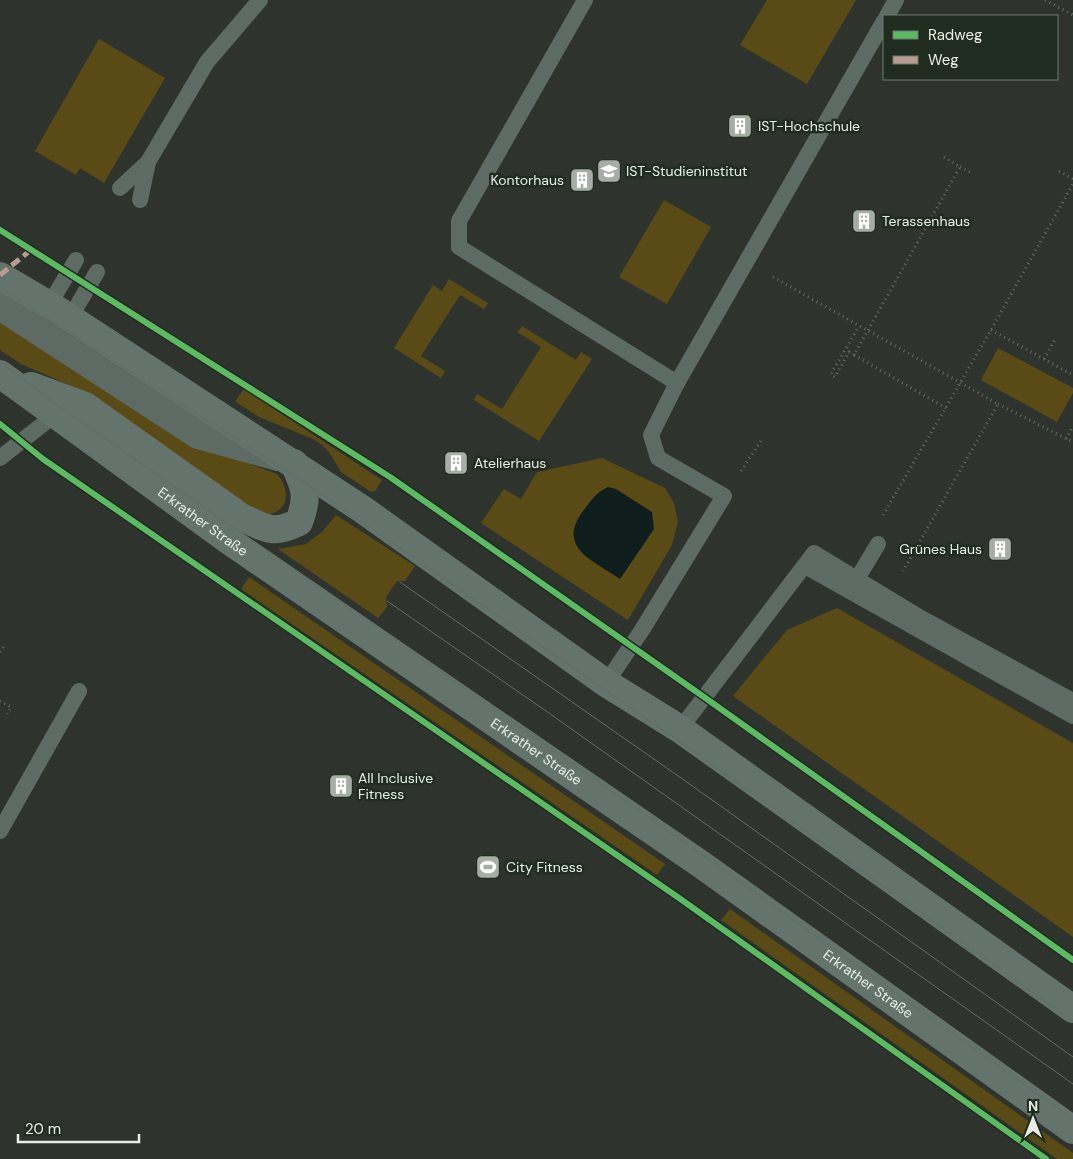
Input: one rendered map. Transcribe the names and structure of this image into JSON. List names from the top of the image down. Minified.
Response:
{"streets":{"main road":["Erkrather Straße"]},"places":{"building":["IST-Hochschule","Kontorhaus","Terassenhaus","Atelierhaus","Grünes Haus","All Inclusive Fitness"],"school or university":["IST-Studieninstitut"],"sports":["City Fitness"]},"legend":["Radweg","Weg"],"scale_bar":"20 m","north":"top"}
